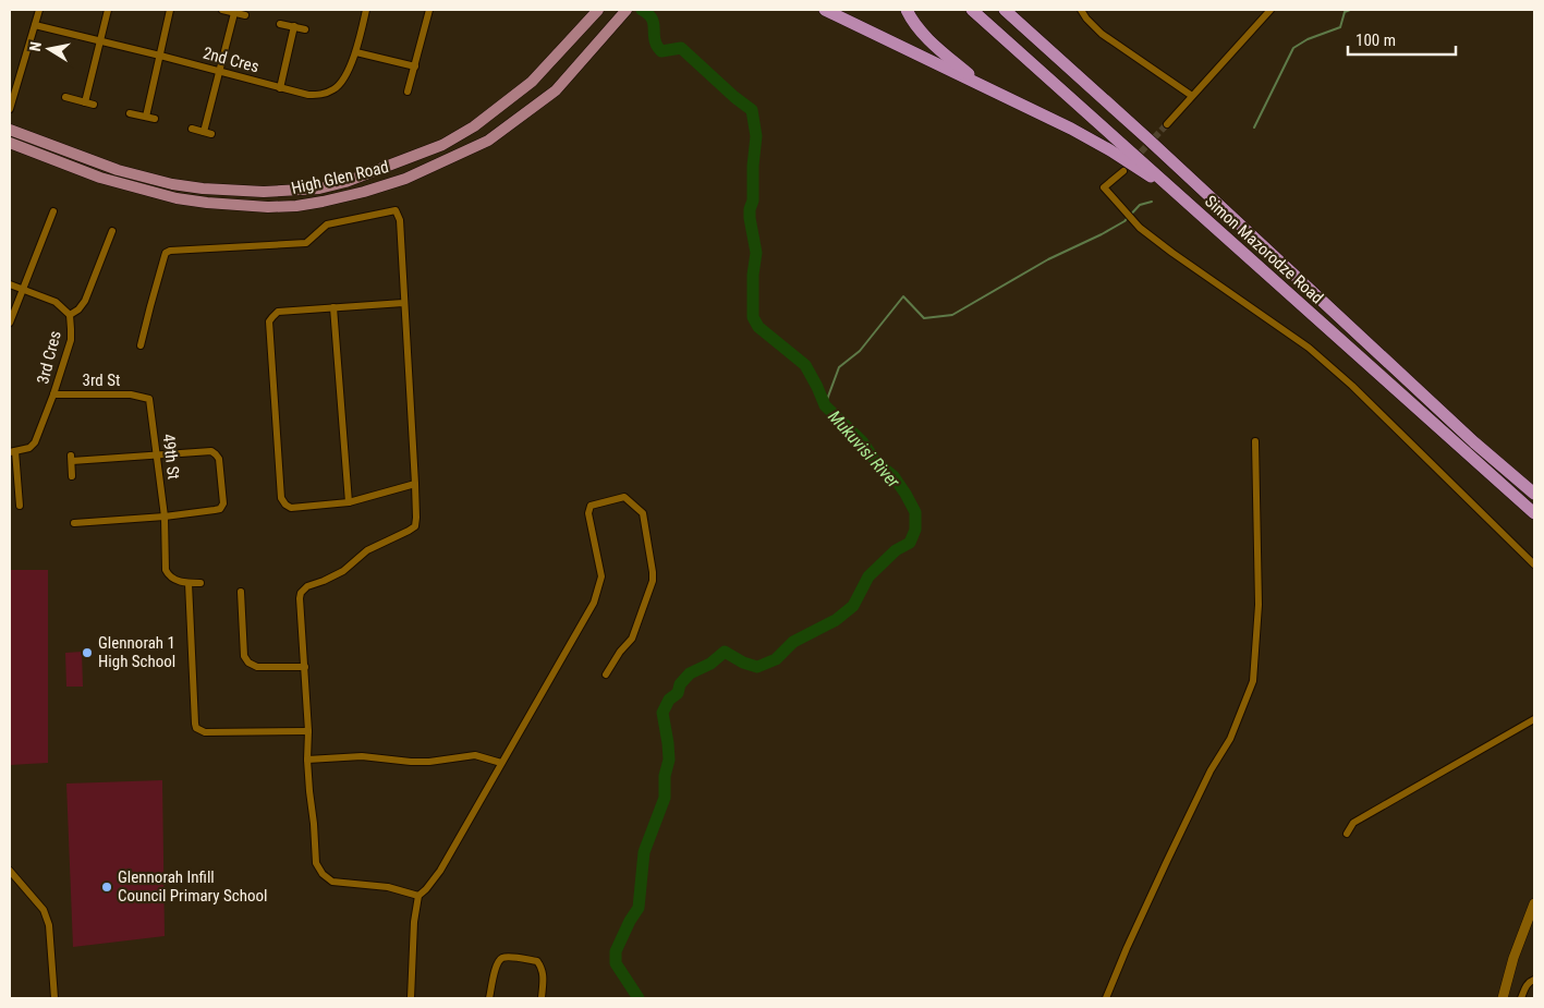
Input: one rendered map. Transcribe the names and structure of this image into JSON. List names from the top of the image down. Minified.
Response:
{"streets":{"highway":["Simon Mazorodze Road"],"main road":["High Glen Road"],"street":["2nd Cres","3rd Cres","3rd St","49th St"]},"crossings":[["3rd Cres","3rd St"],["3rd St","49th St"]],"water":["Mukuvisi River"],"places":["Glennorah 1 High School","Glennorah Infill Council Primary School"],"scale_bar":"100 m","north":"left"}
